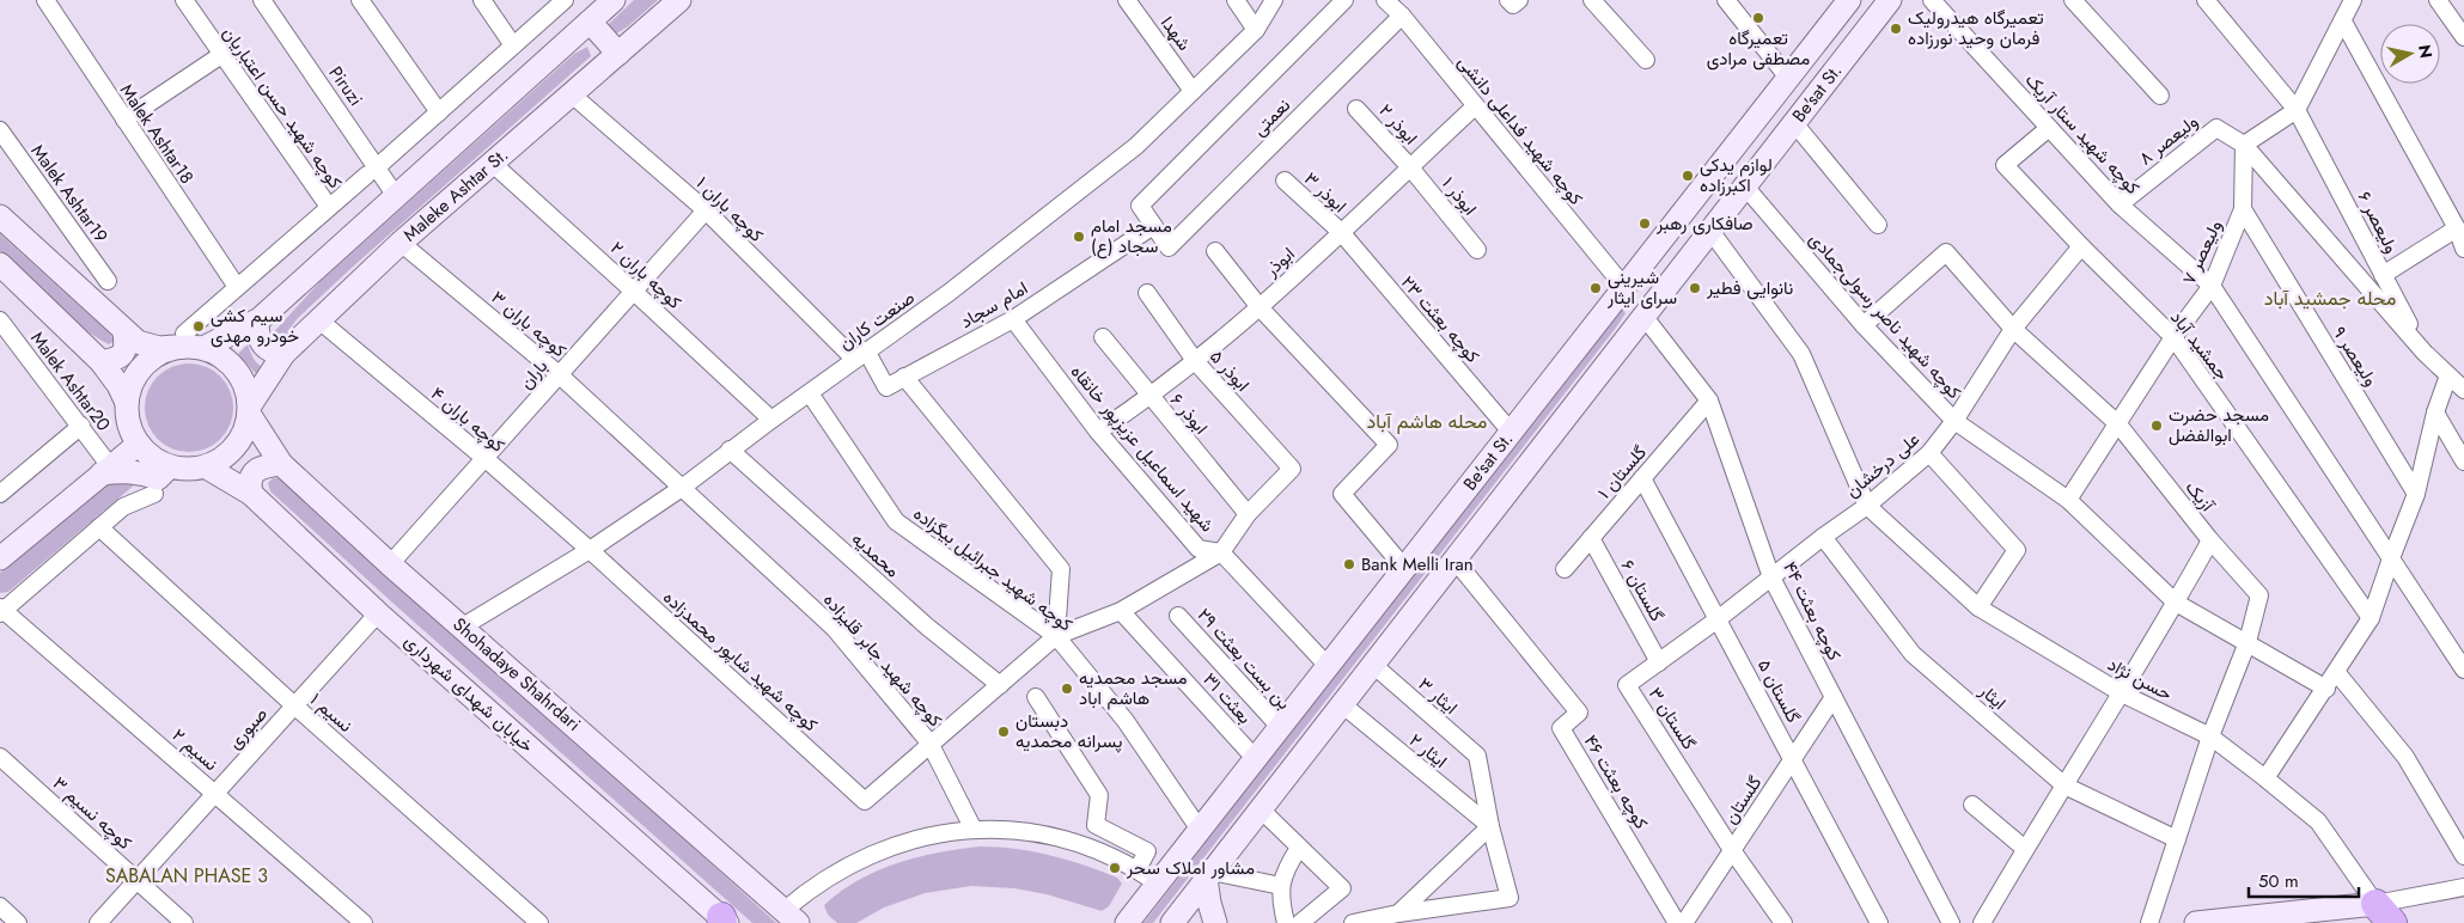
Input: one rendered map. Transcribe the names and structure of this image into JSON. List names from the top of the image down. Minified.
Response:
{"streets":{"main road":["Be'sat St.","Maleke Ashtar St.","Shohadaye Shahrdari","خیابان شهدای شهرداری"],"street":["شهدا","Piruzi","کوچه شهید حسن اعتباریان","نعمتی","ابوذر ۲","کوچه شهید فداعلی دانشی","Malek Ashtar18","کوچه شهید ستار آریک","ولیعصر ۸","ابوذر ۳","Malek Ashtar19","ابوذر ۱","کوچه باران ۱","ولیعصر ۶","ولیعصر ۷","ابوذر","کوچه باران ۲","امام سجاد","کوچه شهید ناصر رسولی‌جمادی","کوچه بعثت ۲۳","صنعت کاران","کوچه باران ۳","جمشید آباد","ولیعصر ۹","ابوذر ۵","باران","Malek Ashtar20","ابوذر ۶","کوچه باران ۴","شهید اسماعیل عزیزپور خانقاه","علی درخشان","گلستان ۱","آزیک","محمدیه","کوچه شهید جبرائیل بیگزاده","گلستان ۶","کوچه بعثت ۴۴","بن بست بعثت ۲۹","کوچه شهید جابر قلیزاده","کوچه شهید شاپور محمدزاده","حسن نژاد","گلستان ۵","ایثار ۳","ایثار","بعثت ۳۱","نسیم ۱","گلستان ۳","صبوری","نسیم ۲","ایثار ۲","کوچه بعثت ۴۶","گلستان","کوچه نسیم ۳"]},"crossings":[["شهدا","صنعت کاران"],["Be'sat St.","کوچه شهید فداعلی دانشی"],["Be'sat St.","کوچه شهید ناصر رسولی‌جمادی"],["Be'sat St.","کوچه بعثت ۲۳"],["Be'sat St.","شهید اسماعیل عزیزپور خانقاه"],["Be'sat St.","کوچه شهید جبرائیل بیگزاده"],["Be'sat St.","کوچه بعثت ۴۴"],["Be'sat St.","بن بست بعثت ۲۹"],["Be'sat St.","ایثار ۳"],["Be'sat St.","بعثت ۳۱"],["Be'sat St.","ایثار ۲"],["Be'sat St.","کوچه بعثت ۴۶"],["نعمتی","کوچه شهید فداعلی دانشی"],["نعمتی","امام سجاد"],["ابوذر ۲","ابوذر ۱"],["ابوذر ۲","ابوذر"],["کوچه شهید فداعلی دانشی","ابوذر"],["کوچه شهید ستار آریک","ولیعصر ۸"],["کوچه شهید ستار آریک","ولیعصر ۷"],["کوچه شهید ستار آریک","جمشید آباد"],["ولیعصر ۸","ولیعصر ۷"],["ابوذر ۳","ابوذر"],["ابوذر ۳","کوچه بعثت ۲۳"],["Maleke Ashtar St.","کوچه باران ۱"],["Maleke Ashtar St.","کوچه باران ۲"],["Maleke Ashtar St.","کوچه باران ۳"],["Maleke Ashtar St.","کوچه باران ۴"],["Maleke Ashtar St.","Shohadaye Shahrdari"],["Maleke Ashtar St.","خیابان شهدای شهرداری"],["ابوذر ۱","ابوذر"],["کوچه باران ۱","امام سجاد"],["کوچه باران ۱","صنعت کاران"],["کوچه باران ۱","باران"],["ولیعصر ۷","کوچه شهید ناصر رسولی‌جمادی"],["ولیعصر ۷","جمشید آباد"],["ولیعصر ۷","ولیعصر ۹"],["ولیعصر ۷","آزیک"],["ابوذر","کوچه بعثت ۲۳"],["ابوذر","ابوذر ۵"],["ابوذر","ابوذر ۶"],["ابوذر","شهید اسماعیل عزیزپور خانقاه"],["کوچه باران ۲","صنعت کاران"],["کوچه باران ۲","باران"],["امام سجاد","صنعت کاران"],["امام سجاد","شهید اسماعیل عزیزپور خانقاه"],["کوچه شهید ناصر رسولی‌جمادی","علی درخشان"],["کوچه شهید ناصر رسولی‌جمادی","آزیک"],["صنعت کاران","کوچه باران ۳"],["صنعت کاران","کوچه باران ۴"],["صنعت کاران","محمدیه"],["صنعت کاران","کوچه شهید جبرائیل بیگزاده"],["صنعت کاران","کوچه شهید جابر قلیزاده"],["صنعت کاران","کوچه شهید شاپور محمدزاده"],["صنعت کاران","Shohadaye Shahrdari"],["کوچه باران ۳","باران"],["کوچه باران ۳","کوچه شهید جابر قلیزاده"],["جمشید آباد","علی درخشان"],["ابوذر ۵","ابوذر ۶"],["باران","کوچه باران ۴"],["باران","Shohadaye Shahrdari"],["کوچه باران ۴","کوچه شهید شاپور محمدزاده"],["علی درخشان","آزیک"],["علی درخشان","کوچه بعثت ۴۴"],["علی درخشان","حسن نژاد"],["علی درخشان","ایثار"],["علی درخشان","گلستان ۳"],["گلستان ۱","گلستان ۶"],["گلستان ۱","کوچه بعثت ۴۴"],["گلستان ۱","گلستان ۵"],["آزیک","حسن نژاد"],["آزیک","ایثار"],["گلستان ۶","گلستان ۳"],["کوچه بعثت ۴۴","گلستان ۳"],["کوچه بعثت ۴۴","گلستان"],["کوچه شهید جابر قلیزاده","کوچه شهید شاپور محمدزاده"],["Shohadaye Shahrdari","خیابان شهدای شهرداری"],["گلستان ۵","گلستان ۳"],["گلستان ۵","گلستان"],["خیابان شهدای شهرداری","صبوری"],["ایثار ۳","ایثار ۲"],["نسیم ۱","صبوری"],["گلستان ۳","گلستان"],["صبوری","نسیم ۲"],["صبوری","کوچه نسیم ۳"]],"districts":["محله جمشید آباد","محله هاشم آباد","SABALAN PHASE 3"],"places":["تعمیرگاه مصطفی مرادی","تعمیرگاه هیدرولیک فرمان وحید نورزاده","لوازم یدکی اکبرزاده","صافکاری رهبر","مسجد امام سجاد (ع)","شیرینی ‌سرای ایثار","نانوایی فطیر","سیم کشی خودرو مهدی","مسجد حضرت ابوالفضل","Bank Melli Iran","مسجد محمدیه هاشم اباد","دبستان پسرانه محمدیه","مشاور املاک سحر"],"scale_bar":"50 m","north":"right"}
